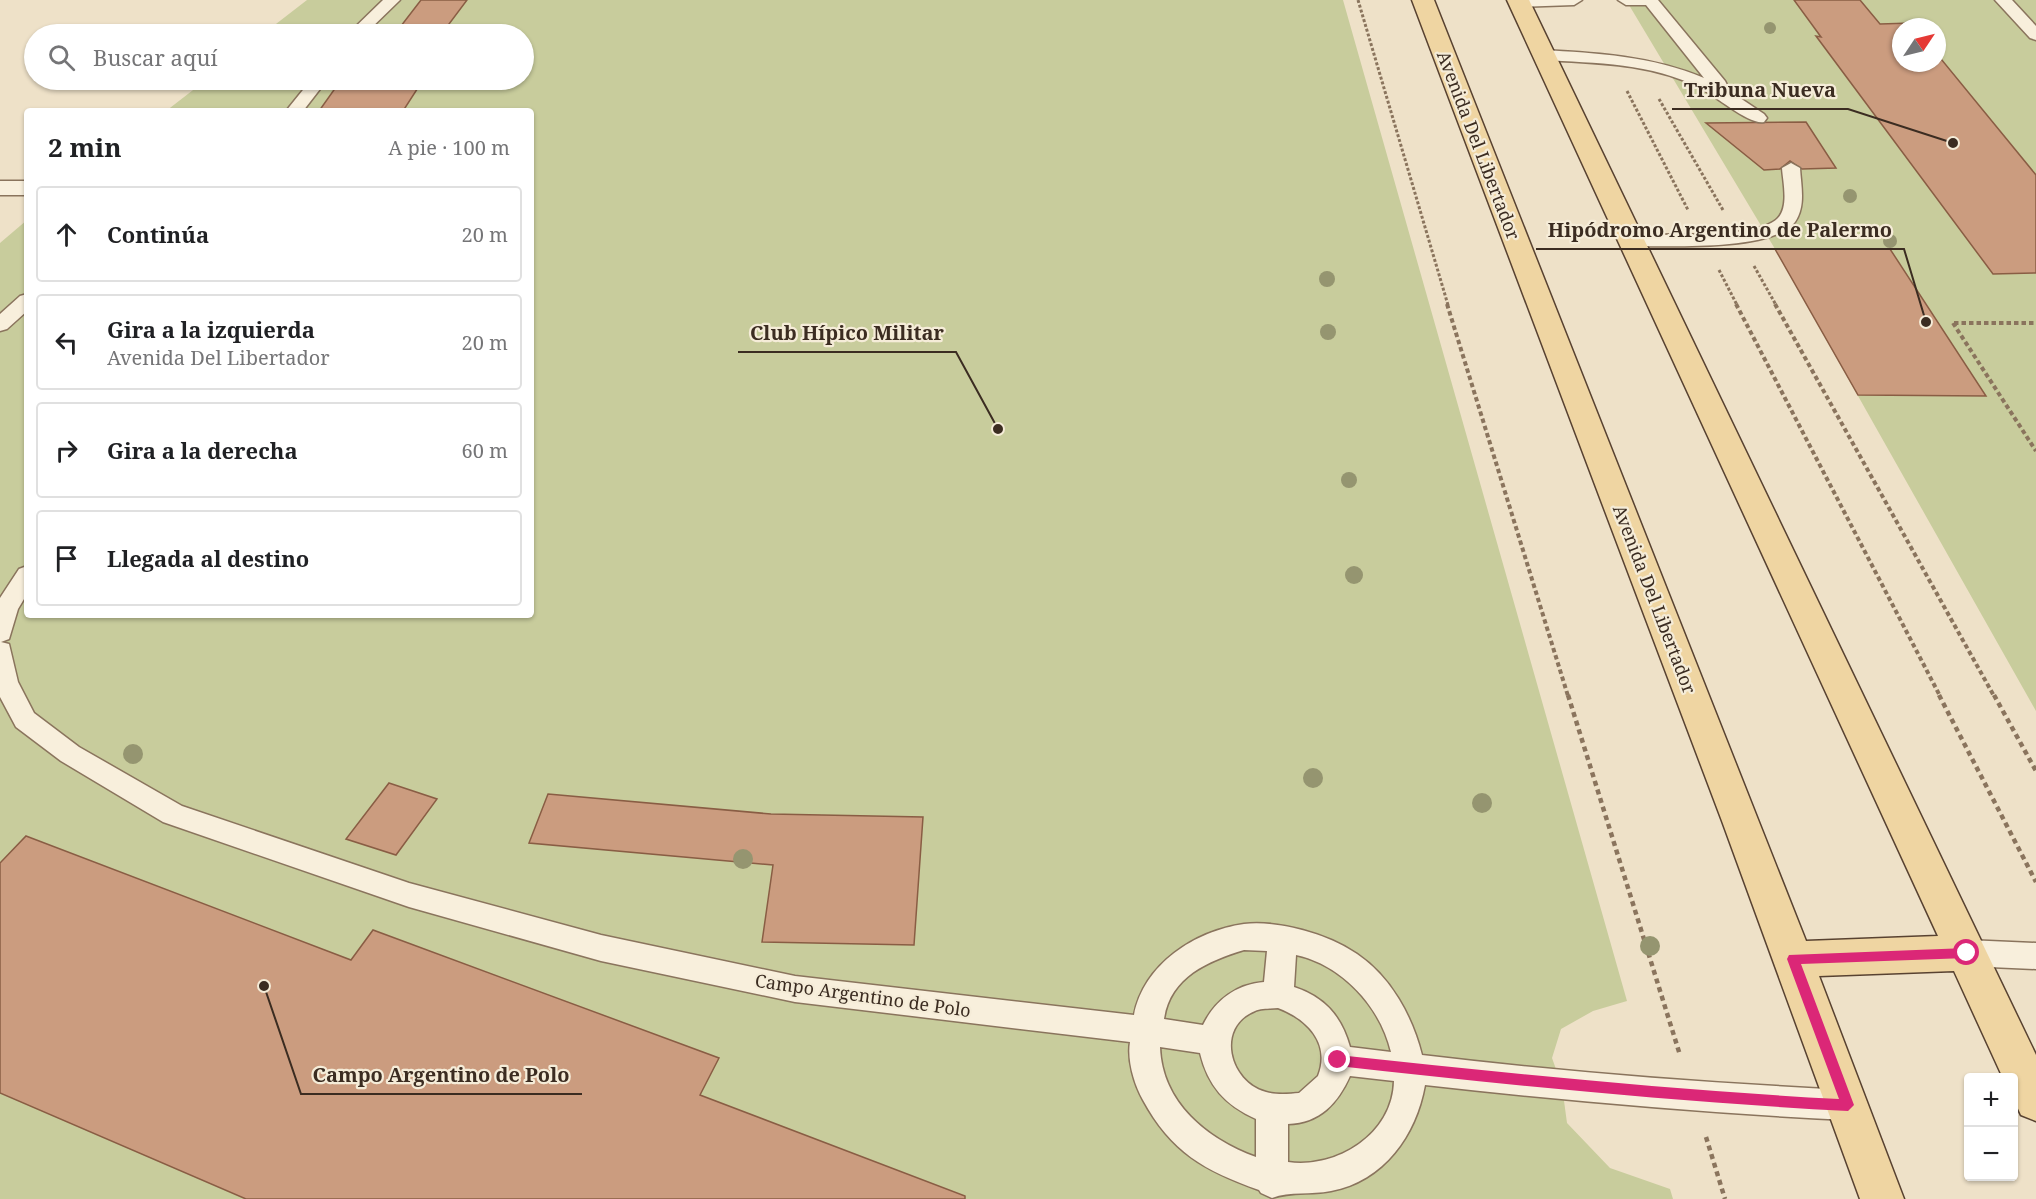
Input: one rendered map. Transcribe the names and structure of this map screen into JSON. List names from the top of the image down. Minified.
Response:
{"streets":{"main road":["Avenida Del Libertador"],"lane":["Campo Argentino de Polo"]},"places":["Tribuna Nueva","Hipódromo Argentino de Palermo","Club Hípico Militar","Campo Argentino de Polo"],"north":"top right","page":{"search":"Buscar aquí","heading":["2 min","A pie · 100 m"],"list":[["Continúa","20 m"],["Gira a la izquierda","Avenida Del Libertador","20 m"],["Gira a la derecha","60 m"],"Llegada al destino"],"map_buttons":["+","−"]}}
